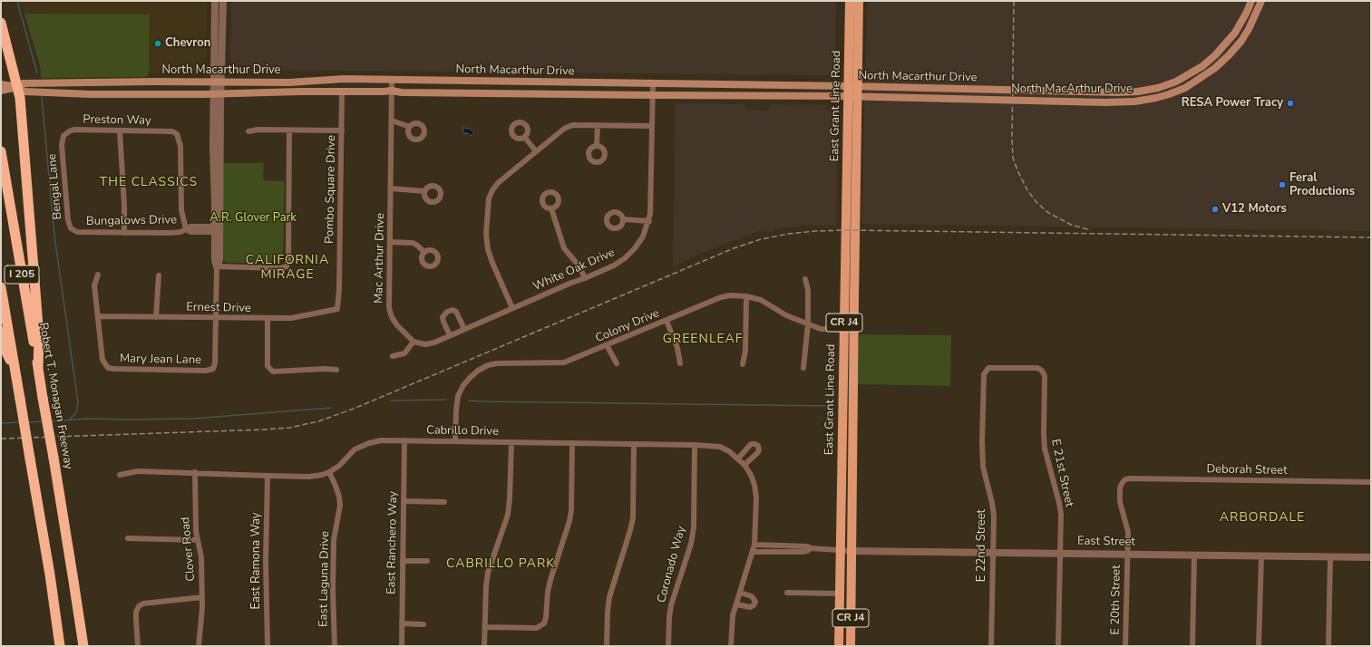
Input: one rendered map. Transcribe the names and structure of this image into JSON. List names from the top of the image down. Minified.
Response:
{"streets":{"highway":["I 205","Robert T. Monagan Freeway"],"main road":["North Macarthur Drive","North MacArthur Drive","East Grant Line Road","CR J4"],"street":["Preston Way","Bengal Lane","Pombo Square Drive","Bungalows Drive","Mac Arthur Drive","White Oak Drive","Ernest Drive","Colony Drive","Mary Jean Lane","Cabrillo Drive","Deborah Street","E 21st Street","East Street","East Ranchero Way","E 22nd Street","Clover Road","East Ramona Way","Coronado Way","East Laguna Drive","E 20th Street"]},"crossings":[["North Macarthur Drive","North MacArthur Drive"],["North Macarthur Drive","East Grant Line Road"],["North Macarthur Drive","Pombo Square Drive"],["North Macarthur Drive","Mac Arthur Drive"],["North Macarthur Drive","White Oak Drive"],["East Grant Line Road","Colony Drive"],["East Grant Line Road","East Street"],["Preston Way","Bengal Lane"],["Preston Way","Bungalows Drive"],["Bengal Lane","Bungalows Drive"],["Pombo Square Drive","Ernest Drive"],["Mac Arthur Drive","White Oak Drive"],["Ernest Drive","Mary Jean Lane"],["Colony Drive","Cabrillo Drive"],["Cabrillo Drive","East Ranchero Way"],["Cabrillo Drive","Clover Road"],["Cabrillo Drive","East Ramona Way"],["Cabrillo Drive","Coronado Way"],["Cabrillo Drive","East Laguna Drive"],["Deborah Street","E 20th Street"],["E 21st Street","East Street"],["E 21st Street","E 22nd Street"],["East Street","E 22nd Street"],["East Street","E 20th Street"]],"districts":["THE CLASSICS","CALIFORNIA MIRAGE","GREENLEAF","ARBORDALE","CABRILLO PARK"],"parks":["A.R. Glover Park"],"places":["Chevron","RESA Power Tracy","Feral Productions","V12 Motors"]}
